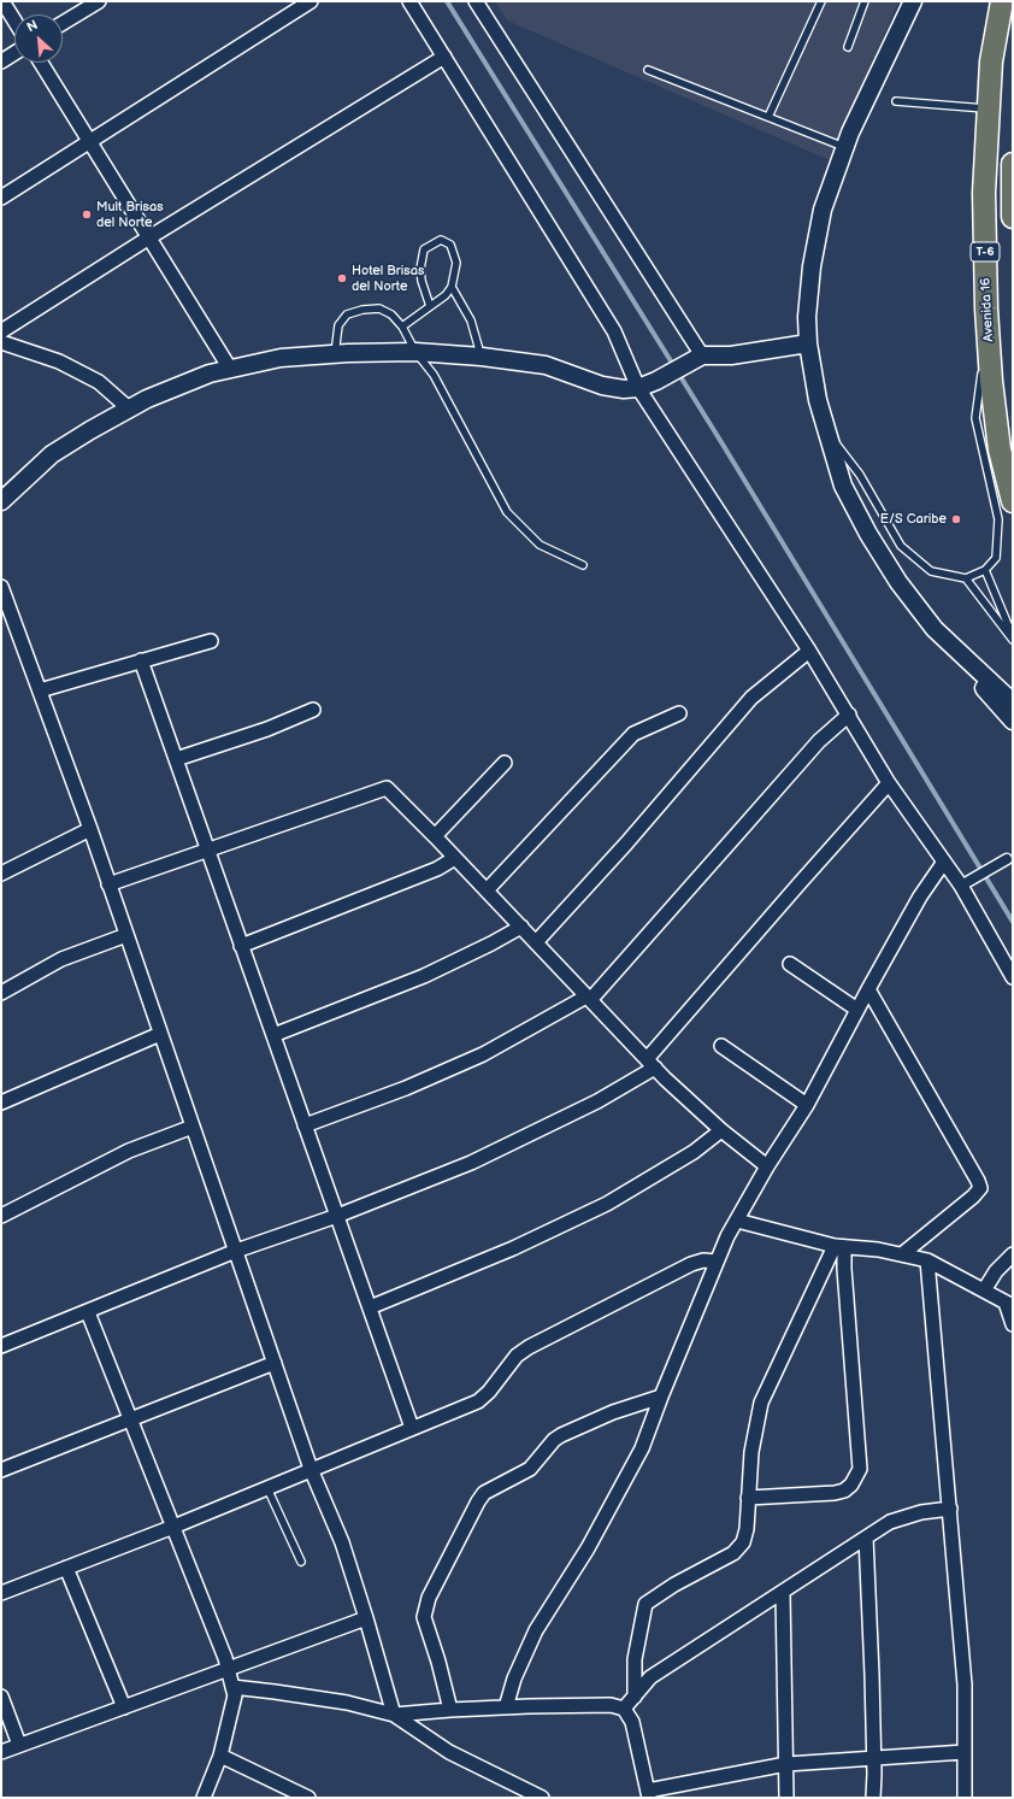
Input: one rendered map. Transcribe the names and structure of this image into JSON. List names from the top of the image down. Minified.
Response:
{"streets":{"highway":["T-6","Avenida 16"]},"places":["Mult Brisas del Norte","Hotel Brisas del Norte","E/S Caribe"],"north":"top left"}
